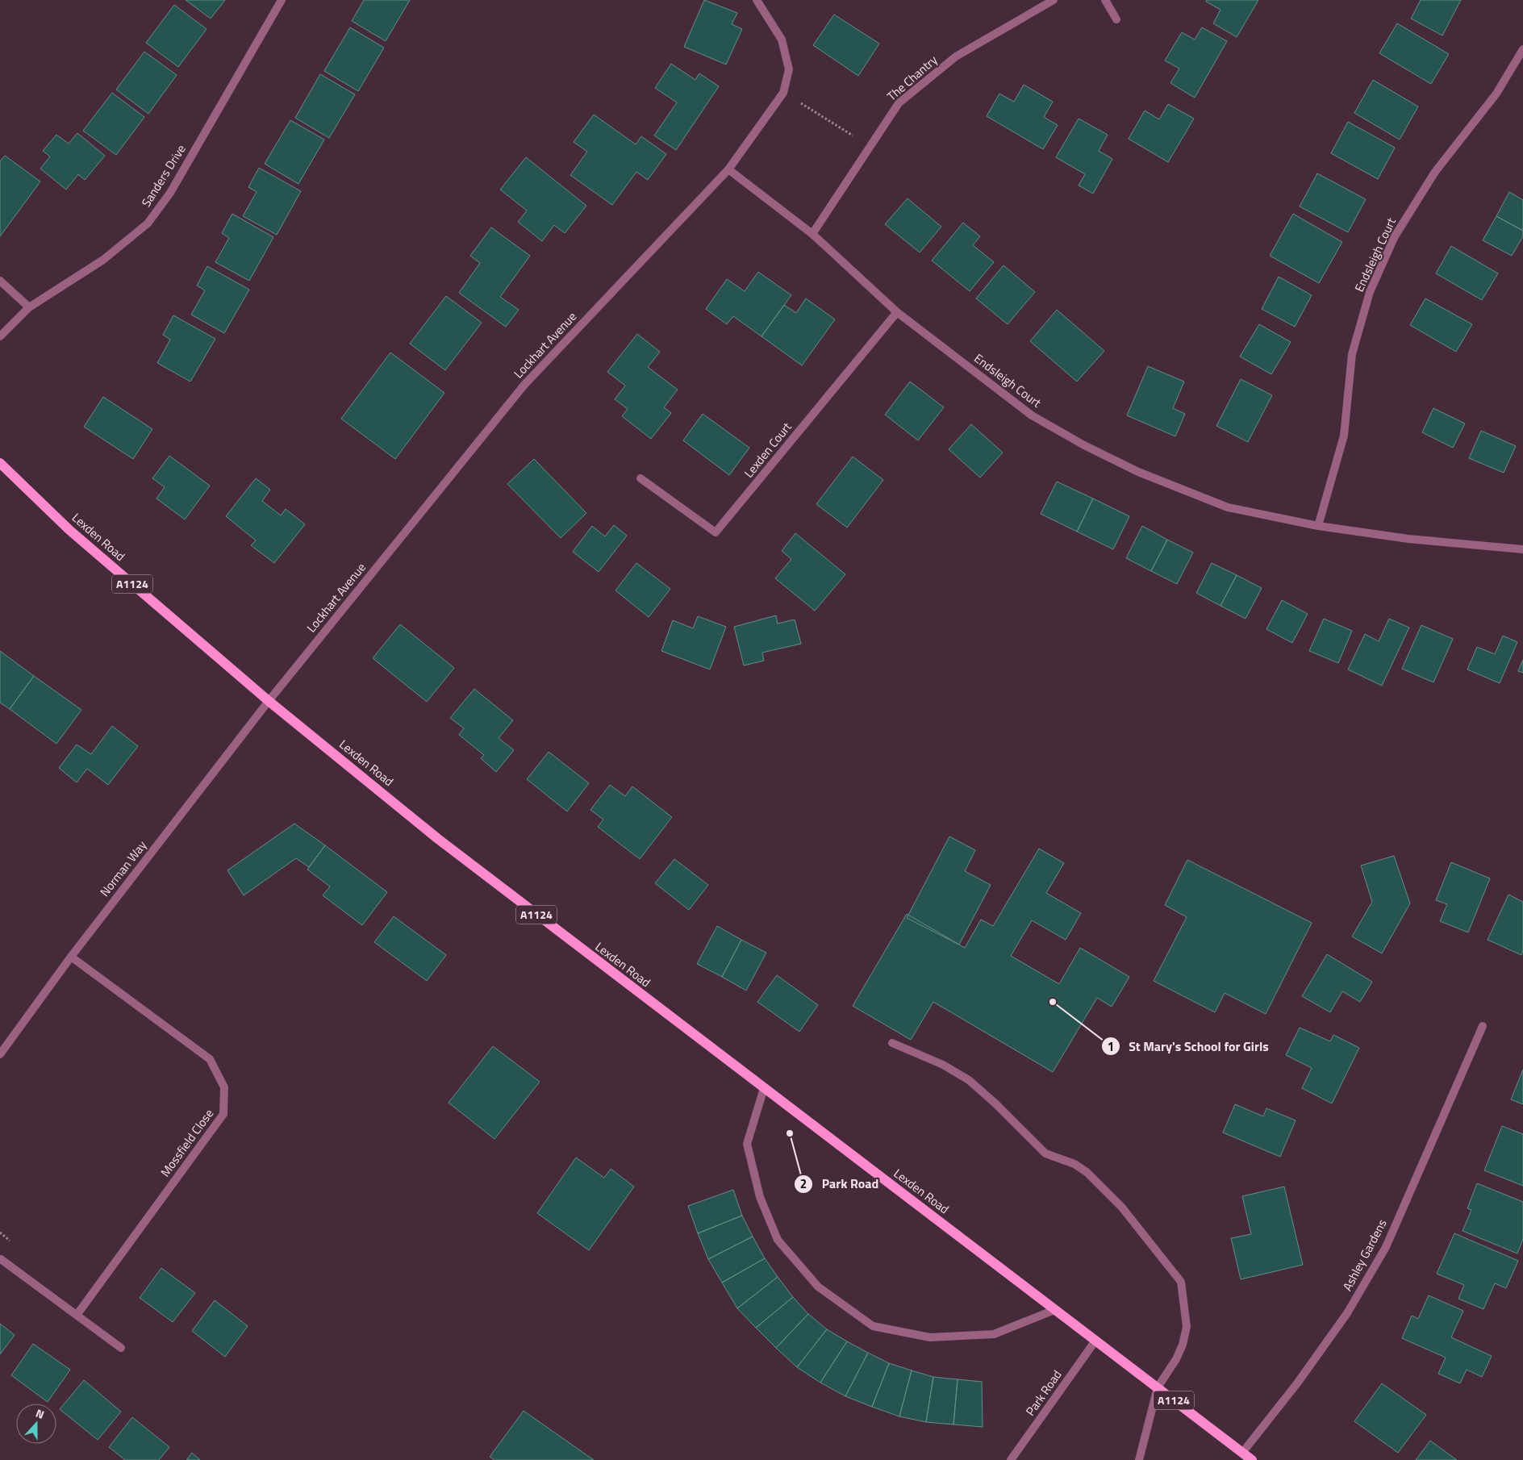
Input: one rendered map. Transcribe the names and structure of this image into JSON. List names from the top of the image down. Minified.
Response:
{"streets":{"main road":["Lexden Road","A1124"],"street":["The Chantry","Sanders Drive","Endsleigh Court","Lockhart Avenue","Lexden Court","Norman Way","Mossfield Close","Ashley Gardens","Park Road"]},"crossings":[["The Chantry","Endsleigh Court"],["Endsleigh Court","Lockhart Avenue"],["Endsleigh Court","Lexden Court"],["Lockhart Avenue","Lexden Road"],["Lockhart Avenue","Norman Way"],["Lexden Road","Norman Way"],["Lexden Road","Ashley Gardens"],["Lexden Road","Park Road"],["Norman Way","Mossfield Close"]],"places":["St Mary's School for Girls","Park Road"],"north":"top"}
